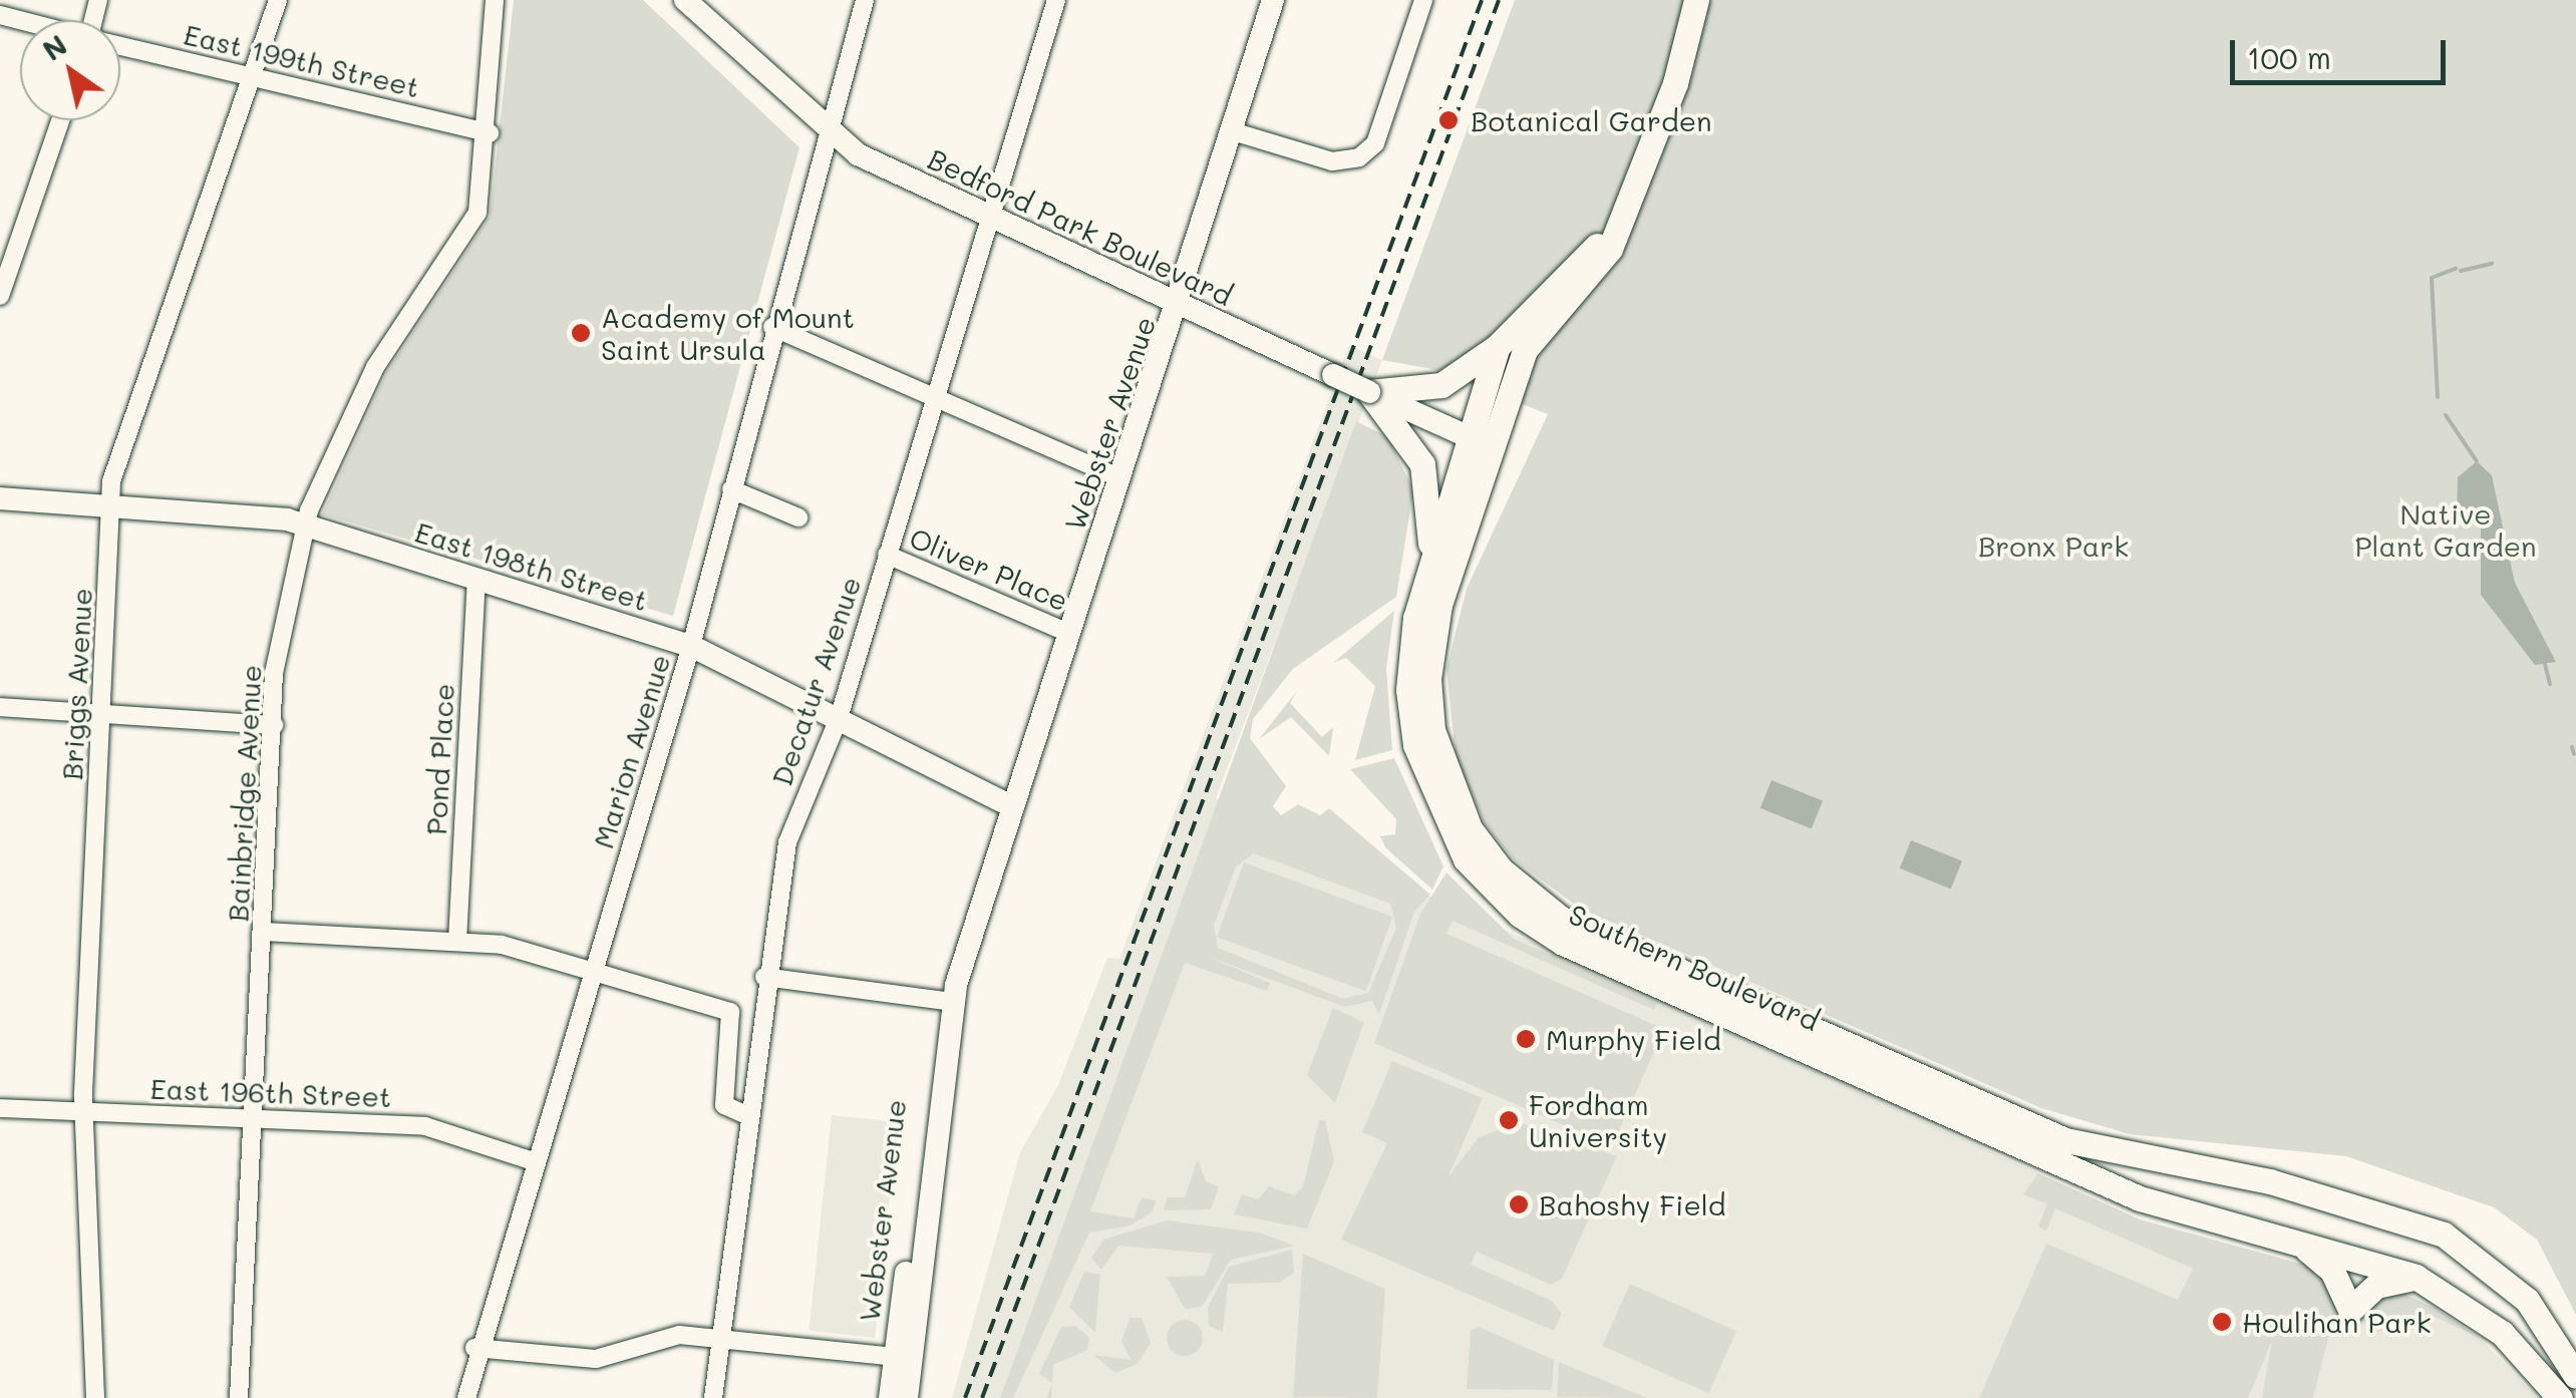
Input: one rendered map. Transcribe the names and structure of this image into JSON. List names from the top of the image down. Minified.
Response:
{"streets":{"main road":["Bedford Park Boulevard","Webster Avenue","East 198th Street","Southern Boulevard"],"street":["East 199th Street","Oliver Place","Decatur Avenue","Briggs Avenue","Marion Avenue","Pond Place","Bainbridge Avenue","East 196th Street"]},"crossings":[["East 199th Street","Briggs Avenue"],["East 199th Street","Bainbridge Avenue"],["Bedford Park Boulevard","Webster Avenue"],["Bedford Park Boulevard","Decatur Avenue"],["Bedford Park Boulevard","Marion Avenue"],["Bedford Park Boulevard","Southern Boulevard"],["Webster Avenue","East 198th Street"],["Webster Avenue","Oliver Place"],["East 198th Street","Decatur Avenue"],["East 198th Street","Briggs Avenue"],["East 198th Street","Marion Avenue"],["East 198th Street","Pond Place"],["East 198th Street","Bainbridge Avenue"],["Oliver Place","Decatur Avenue"],["Briggs Avenue","East 196th Street"],["Marion Avenue","East 196th Street"],["Bainbridge Avenue","East 196th Street"]],"parks":["Native Plant Garden","Bronx Park"],"places":["Botanical Garden","Academy of Mount Saint Ursula","Murphy Field","Fordham University","Bahoshy Field","Houlihan Park"],"scale_bar":"100 m","north":"top left"}
